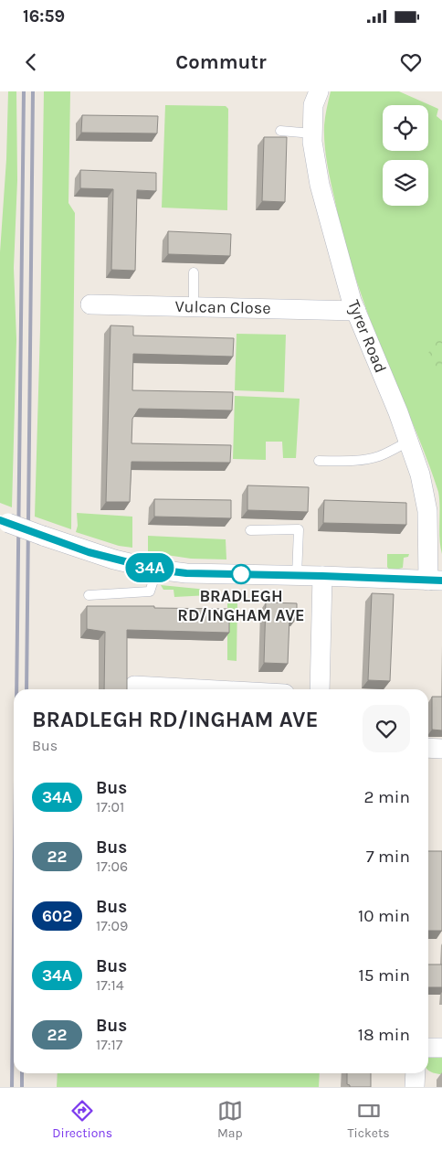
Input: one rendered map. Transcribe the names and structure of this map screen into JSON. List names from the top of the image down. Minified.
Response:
{"streets":{"street":["Vulcan Close","Tyrer Road"]},"crossings":[["Vulcan Close","Tyrer Road"]],"places":["BRADLEGH RD/INGHAM AVE"],"lines":["bus line 34A"],"page":{"status":"16:59","header":"Commutr","on_map":"34A","heading":["BRADLEGH RD/INGHAM AVE","Bus"],"list":[{"mark":"34A","name":"Bus","note":"17:01","value":"2 min"},{"mark":"22","name":"Bus","note":"17:06","value":"7 min"},{"mark":"602","name":"Bus","note":"17:09","value":"10 min"},{"mark":"34A","name":"Bus","note":"17:14","value":"15 min"},{"mark":"22","name":"Bus","note":"17:17","value":"18 min"}],"tabs":["Directions","Map","Tickets"]}}
